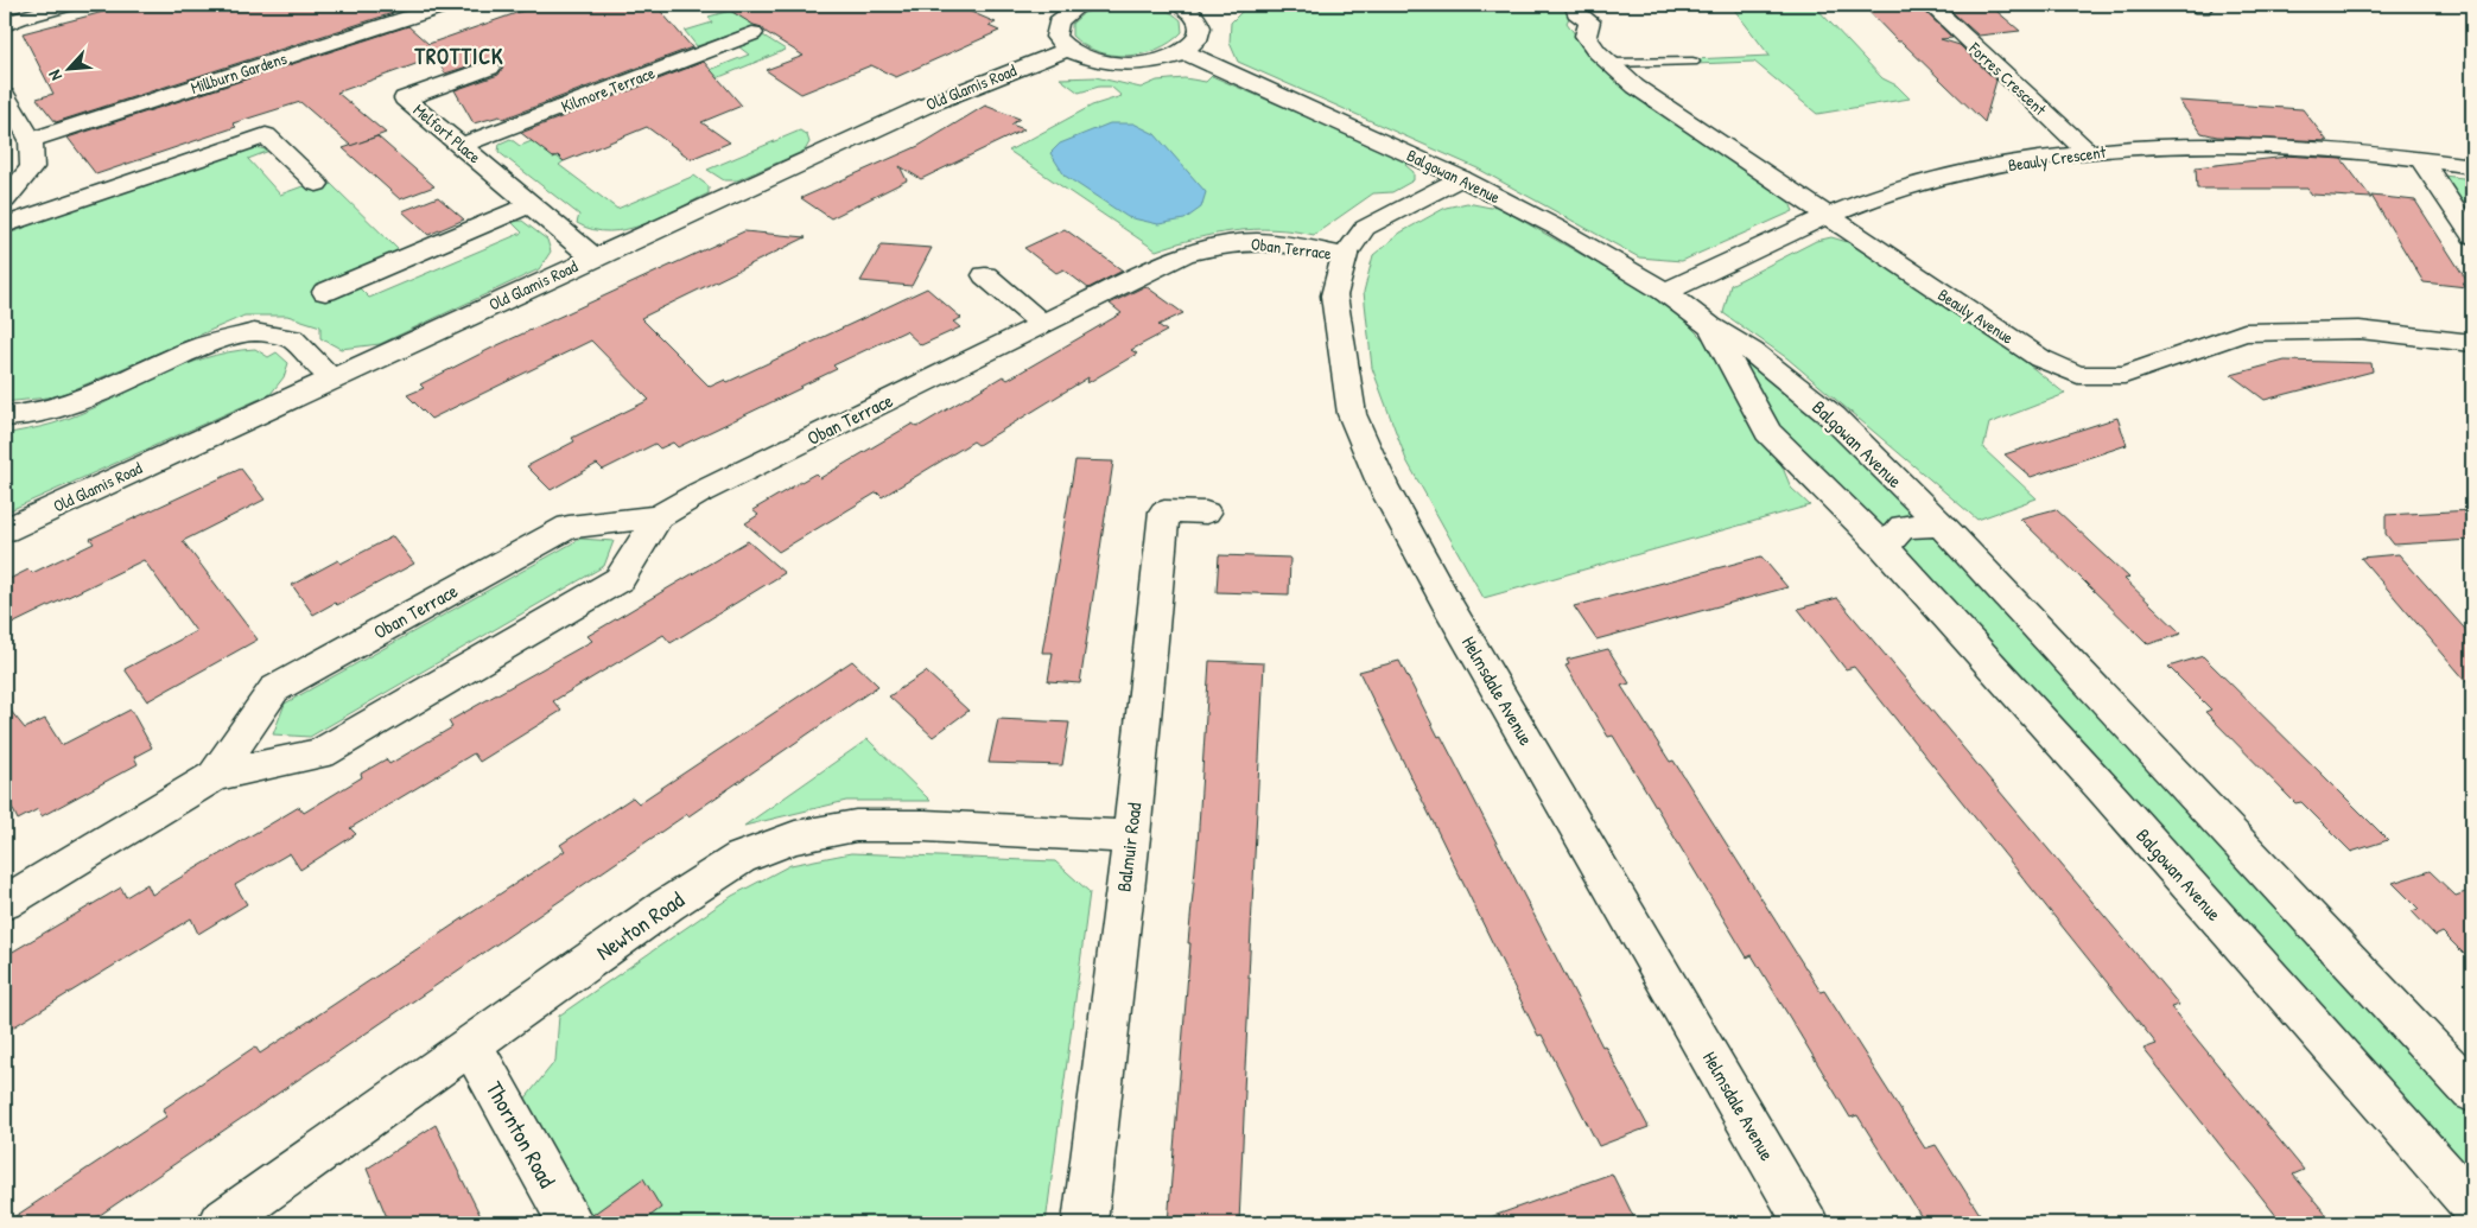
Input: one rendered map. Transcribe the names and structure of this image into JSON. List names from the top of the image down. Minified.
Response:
{"streets":{"street":["Millburn Gardens","Forres Crescent","Old Glamis Road","Kilmore Terrace","Melfort Place","Beauly Crescent","Balgowan Avenue","Oban Terrace","Beauly Avenue","Helmsdale Avenue","Balmuir Road","Newton Road","Thornton Road"]},"crossings":[["Forres Crescent","Beauly Crescent"],["Old Glamis Road","Melfort Place"],["Kilmore Terrace","Melfort Place"],["Beauly Crescent","Balgowan Avenue"],["Beauly Crescent","Beauly Avenue"],["Balgowan Avenue","Helmsdale Avenue"],["Oban Terrace","Helmsdale Avenue"],["Balmuir Road","Newton Road"],["Newton Road","Thornton Road"]],"districts":["TROTTICK"],"north":"bottom left"}
